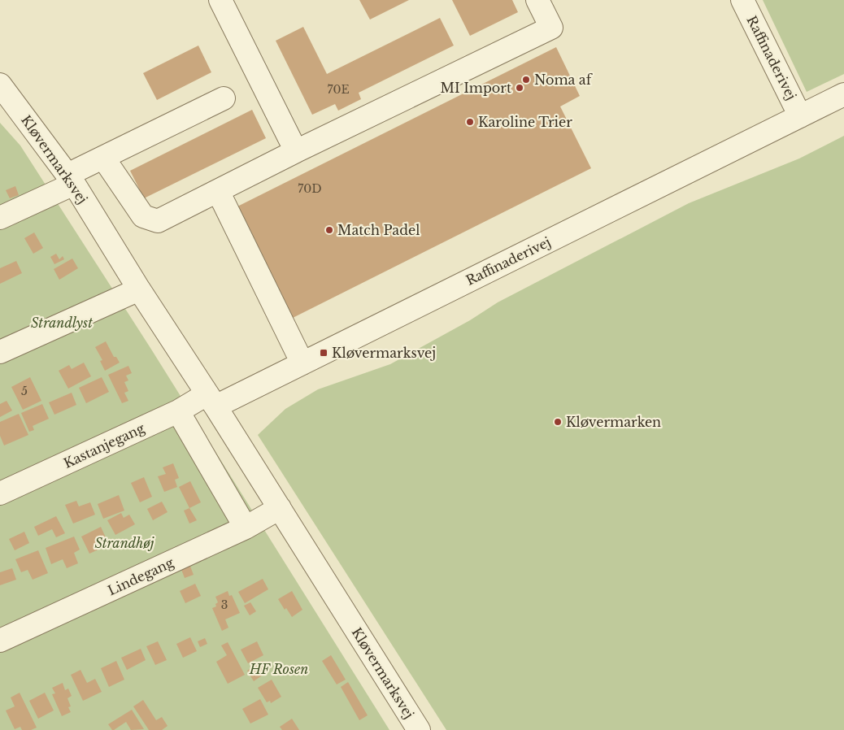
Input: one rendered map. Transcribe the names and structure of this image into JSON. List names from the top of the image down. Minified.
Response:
{"streets":{"street":["Raffinaderivej","Kløvermarksvej","Kastanjegang","Lindegang"]},"crossings":[["Raffinaderivej","Kløvermarksvej"],["Raffinaderivej","Kastanjegang"],["Kløvermarksvej","Kastanjegang"],["Kløvermarksvej","Lindegang"]],"parks":["Strandlyst","Strandhøj","HF Rosen"],"places":{"other":["Noma af","MI Import","Karoline Trier","Match Padel","Kløvermarken"],"transit":["Kløvermarksvej"]},"house_numbers":["70E","70D","5","3"]}
